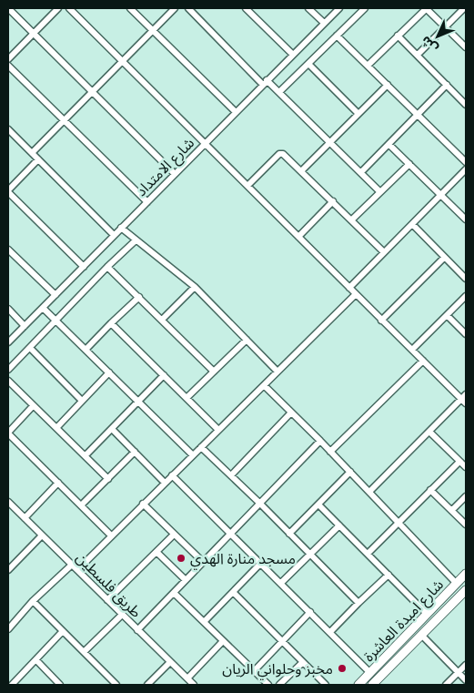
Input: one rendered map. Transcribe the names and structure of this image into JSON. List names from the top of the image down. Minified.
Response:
{"streets":{"main road":["شارع امبدة العاشرة"],"street":["شارع الامتداد","طريق فلسطين"]},"places":["مسجد منارة الهدي","مخبز وحلواني الريان"],"north":"bottom left"}
